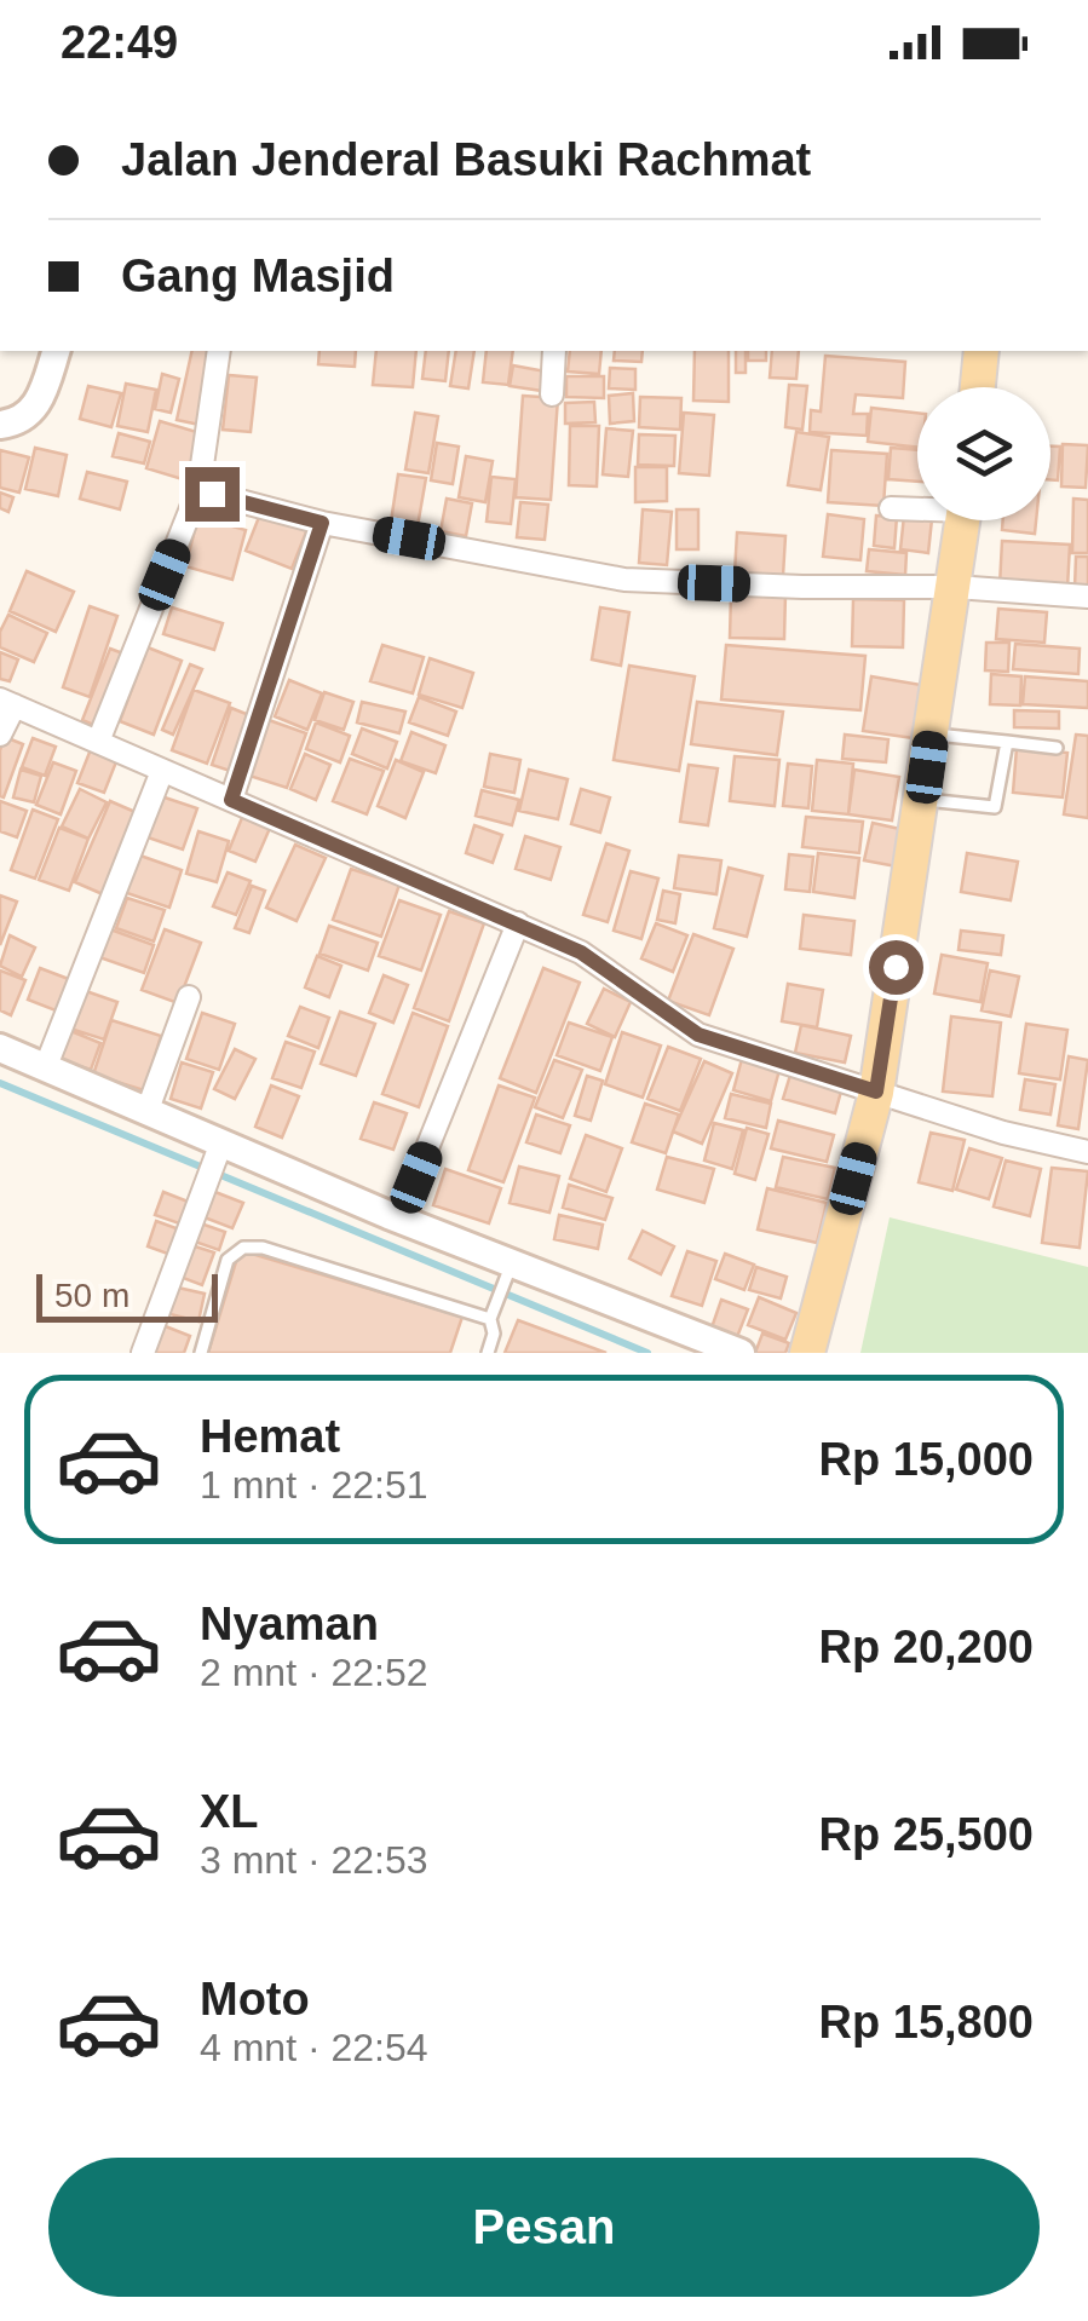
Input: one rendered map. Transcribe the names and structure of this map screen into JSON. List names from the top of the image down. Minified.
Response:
{"scale_bar":"50 m","page":{"status":"22:49","banner":["Jalan Jenderal Basuki Rachmat","Gang Masjid"],"scale":"50 m","list":[{"name":"Hemat","note":"1 mnt · 22:51","value":"Rp 15,000"},{"name":"Nyaman","note":"2 mnt · 22:52","value":"Rp 20,200"},{"name":"XL","note":"3 mnt · 22:53","value":"Rp 25,500"},{"name":"Moto","note":"4 mnt · 22:54","value":"Rp 15,800"}],"buttons":"Pesan"}}
